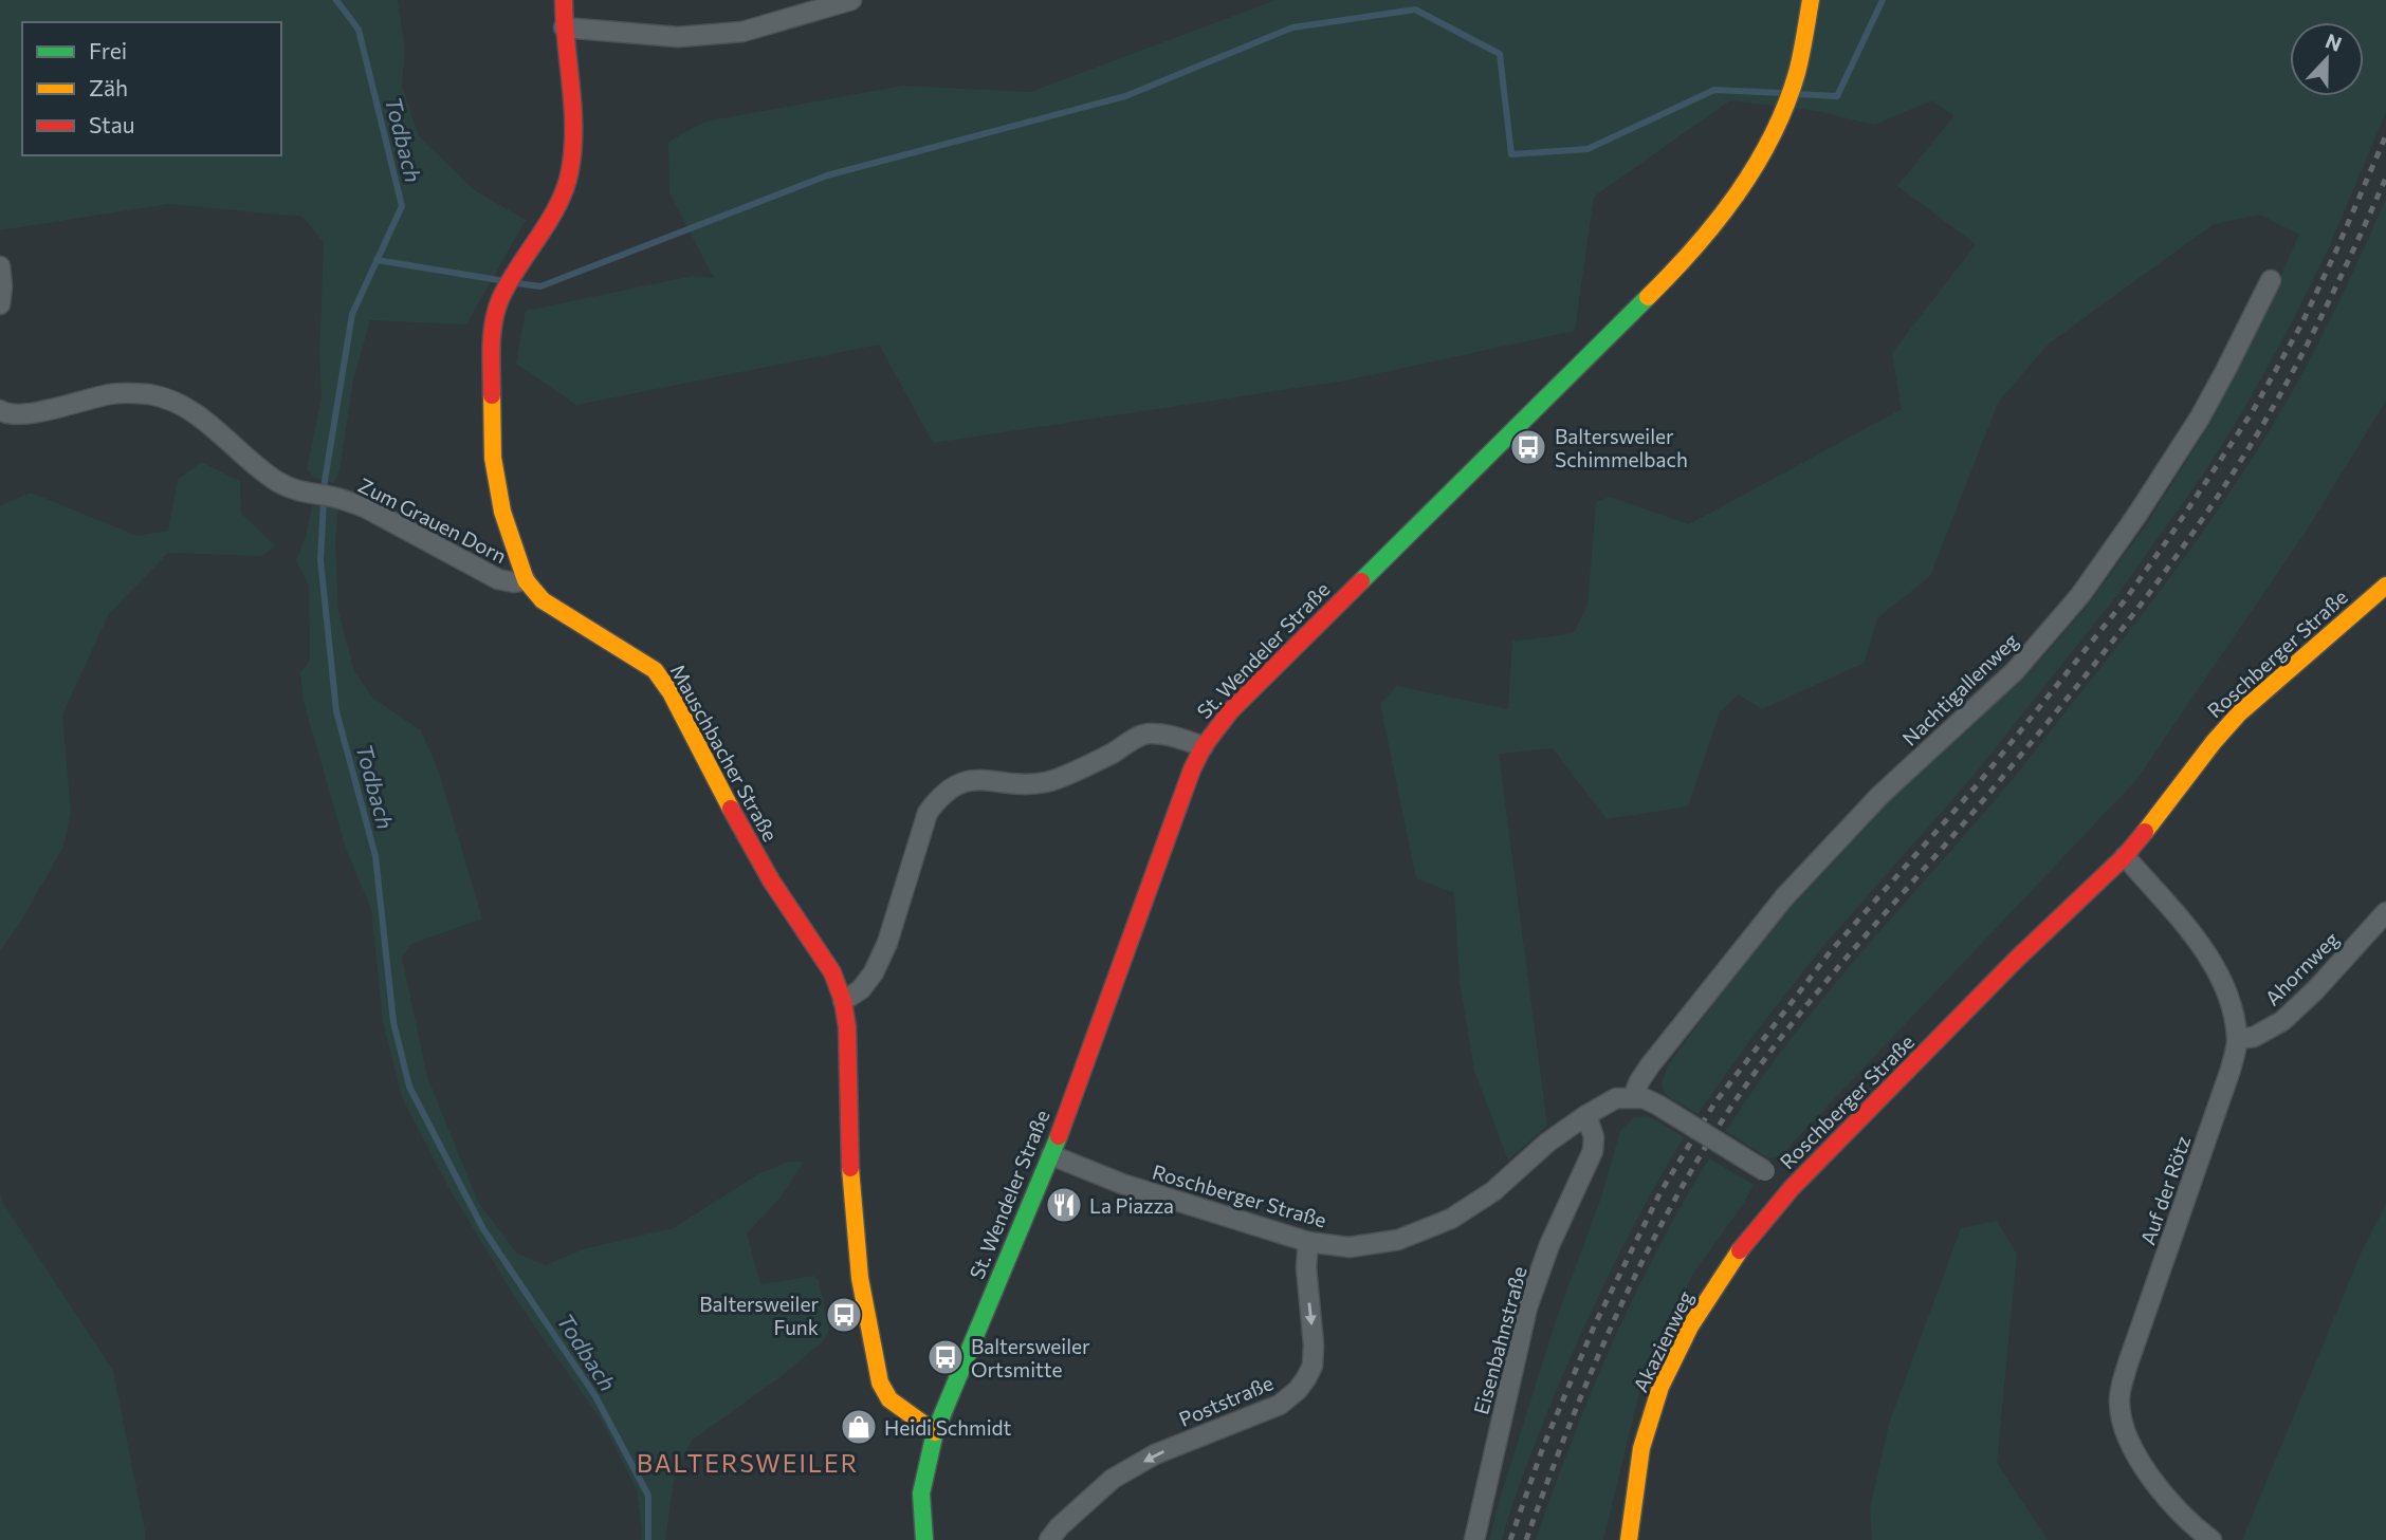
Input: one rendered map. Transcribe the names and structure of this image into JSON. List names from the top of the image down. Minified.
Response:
{"streets":{"street":["Zum Grauen Dorn","St. Wendeler Straße","Roschberger Straße","Nachtigallenweg","Mauschbacher Straße","Ahornweg","Auf der Rötz","Eisenbahnstraße","Akazienweg","Poststraße"]},"crossings":[["Zum Grauen Dorn","Mauschbacher Straße"],["St. Wendeler Straße","Roschberger Straße"],["St. Wendeler Straße","Mauschbacher Straße"],["Roschberger Straße","Nachtigallenweg"],["Roschberger Straße","Auf der Rötz"],["Roschberger Straße","Eisenbahnstraße"],["Roschberger Straße","Akazienweg"],["Roschberger Straße","Poststraße"],["Ahornweg","Auf der Rötz"]],"one_way":["Poststraße"],"districts":["BALTERSWEILER"],"water":["Todbach"],"places":{"bus stop":["Baltersweiler Schimmelbach","Baltersweiler Funk","Baltersweiler Ortsmitte"],"restaurant":["La Piazza"],"shop":["Heidi Schmidt"]},"legend":["Frei","Zäh","Stau"],"north":"top"}
